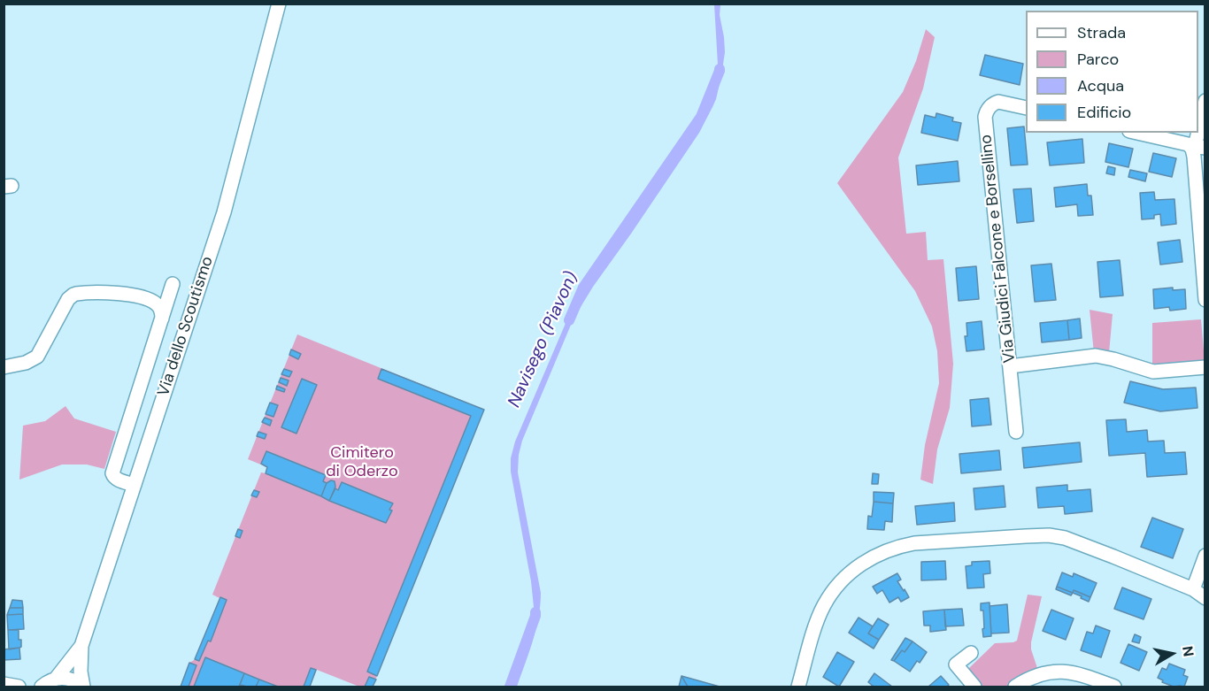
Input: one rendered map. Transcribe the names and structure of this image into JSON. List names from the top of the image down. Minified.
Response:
{"streets":{"street":["Via Giudici Falcone e Borsellino","Via dello Scoutismo"]},"water":["Navisego (Piavon)"],"parks":["Cimitero di Oderzo"],"legend":["Strada","Parco","Acqua","Edificio"],"north":"right"}
